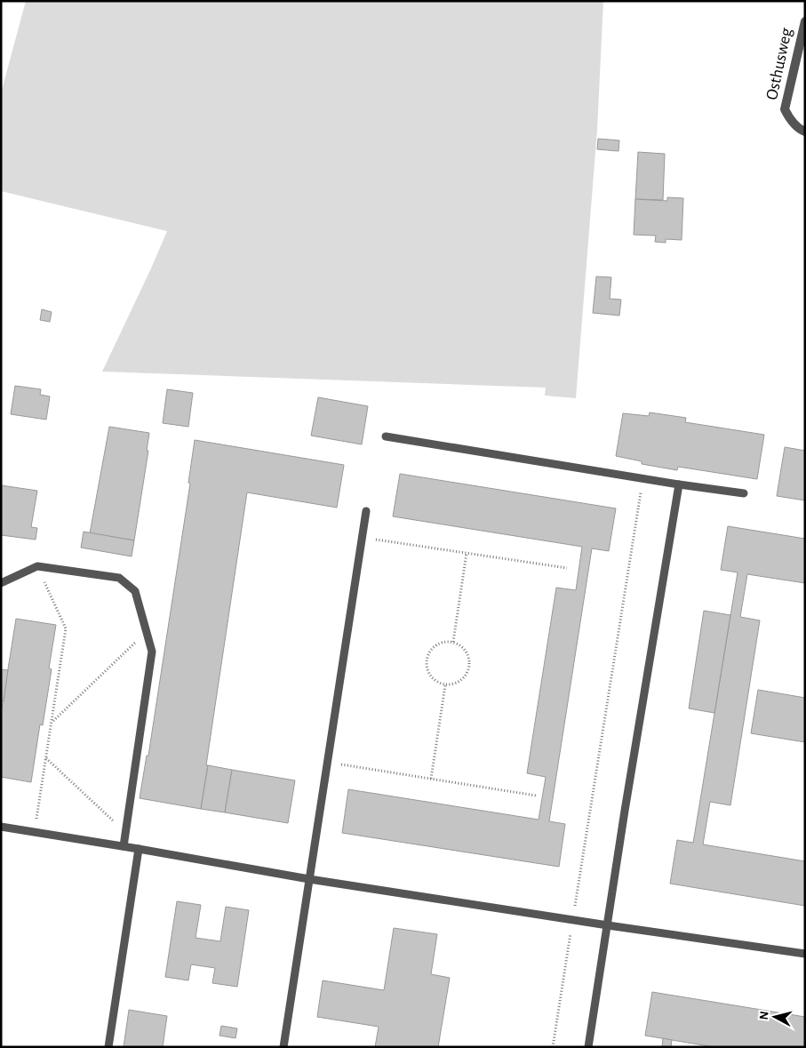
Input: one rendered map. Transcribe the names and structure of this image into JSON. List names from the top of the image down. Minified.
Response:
{"streets":{"street":["Osthusweg"]},"north":"left"}
